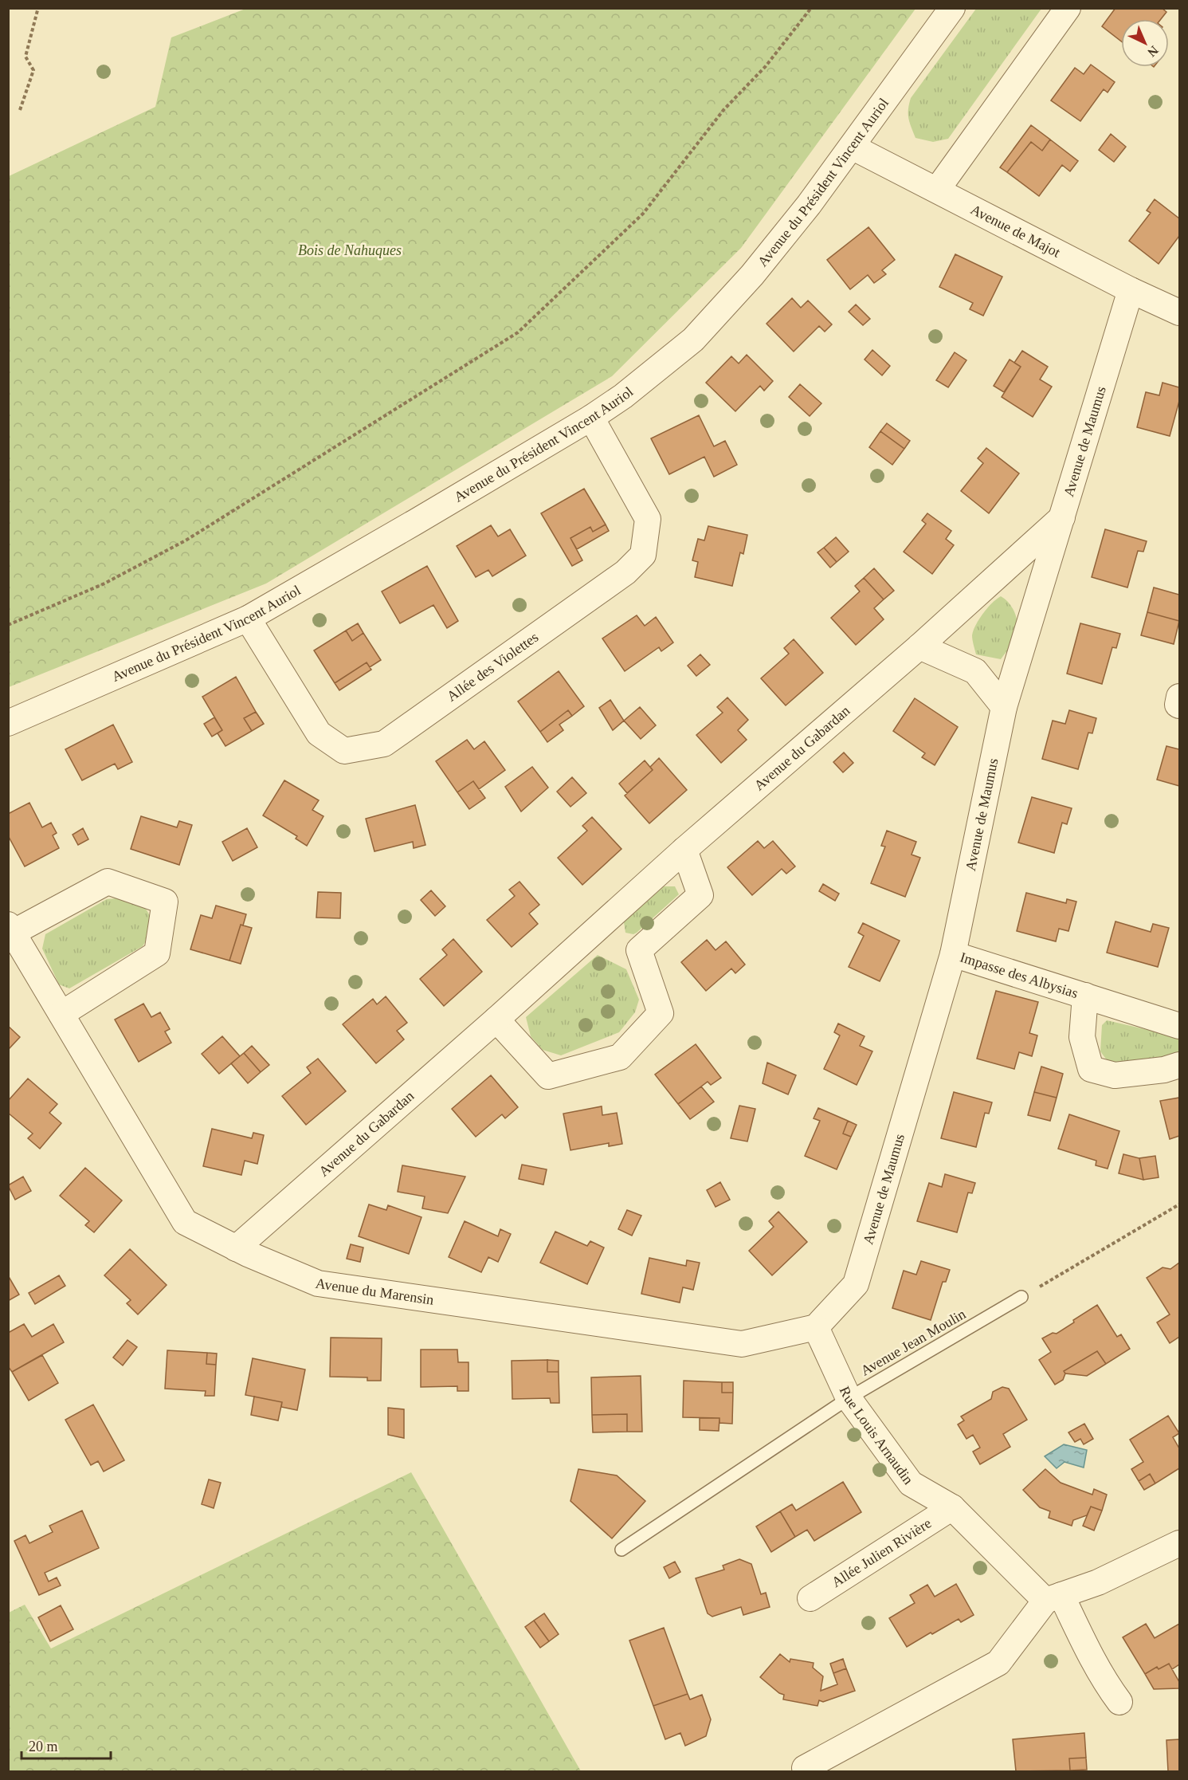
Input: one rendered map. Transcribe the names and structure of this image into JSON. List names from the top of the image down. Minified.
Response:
{"streets":{"street":["Avenue du Président Vincent Auriol","Avenue de Majot","Avenue de Maumus","Allée des Violettes","Avenue du Gabardan","Impasse des Albysias","Avenue du Marensin","Rue Louis Arnaudin","Allée Julien Rivière"],"lane":["Avenue Jean Moulin"]},"crossings":[["Avenue du Président Vincent Auriol","Avenue de Majot"],["Avenue du Président Vincent Auriol","Allée des Violettes"],["Avenue de Majot","Avenue de Maumus"],["Avenue de Maumus","Avenue du Gabardan"],["Avenue de Maumus","Impasse des Albysias"],["Avenue de Maumus","Avenue du Marensin"],["Avenue de Maumus","Rue Louis Arnaudin"],["Avenue du Gabardan","Avenue du Marensin"],["Avenue du Marensin","Rue Louis Arnaudin"],["Avenue Jean Moulin","Rue Louis Arnaudin"],["Rue Louis Arnaudin","Allée Julien Rivière"]],"parks":["Bois de Nahuques"],"scale_bar":"20 m","north":"bottom right"}
